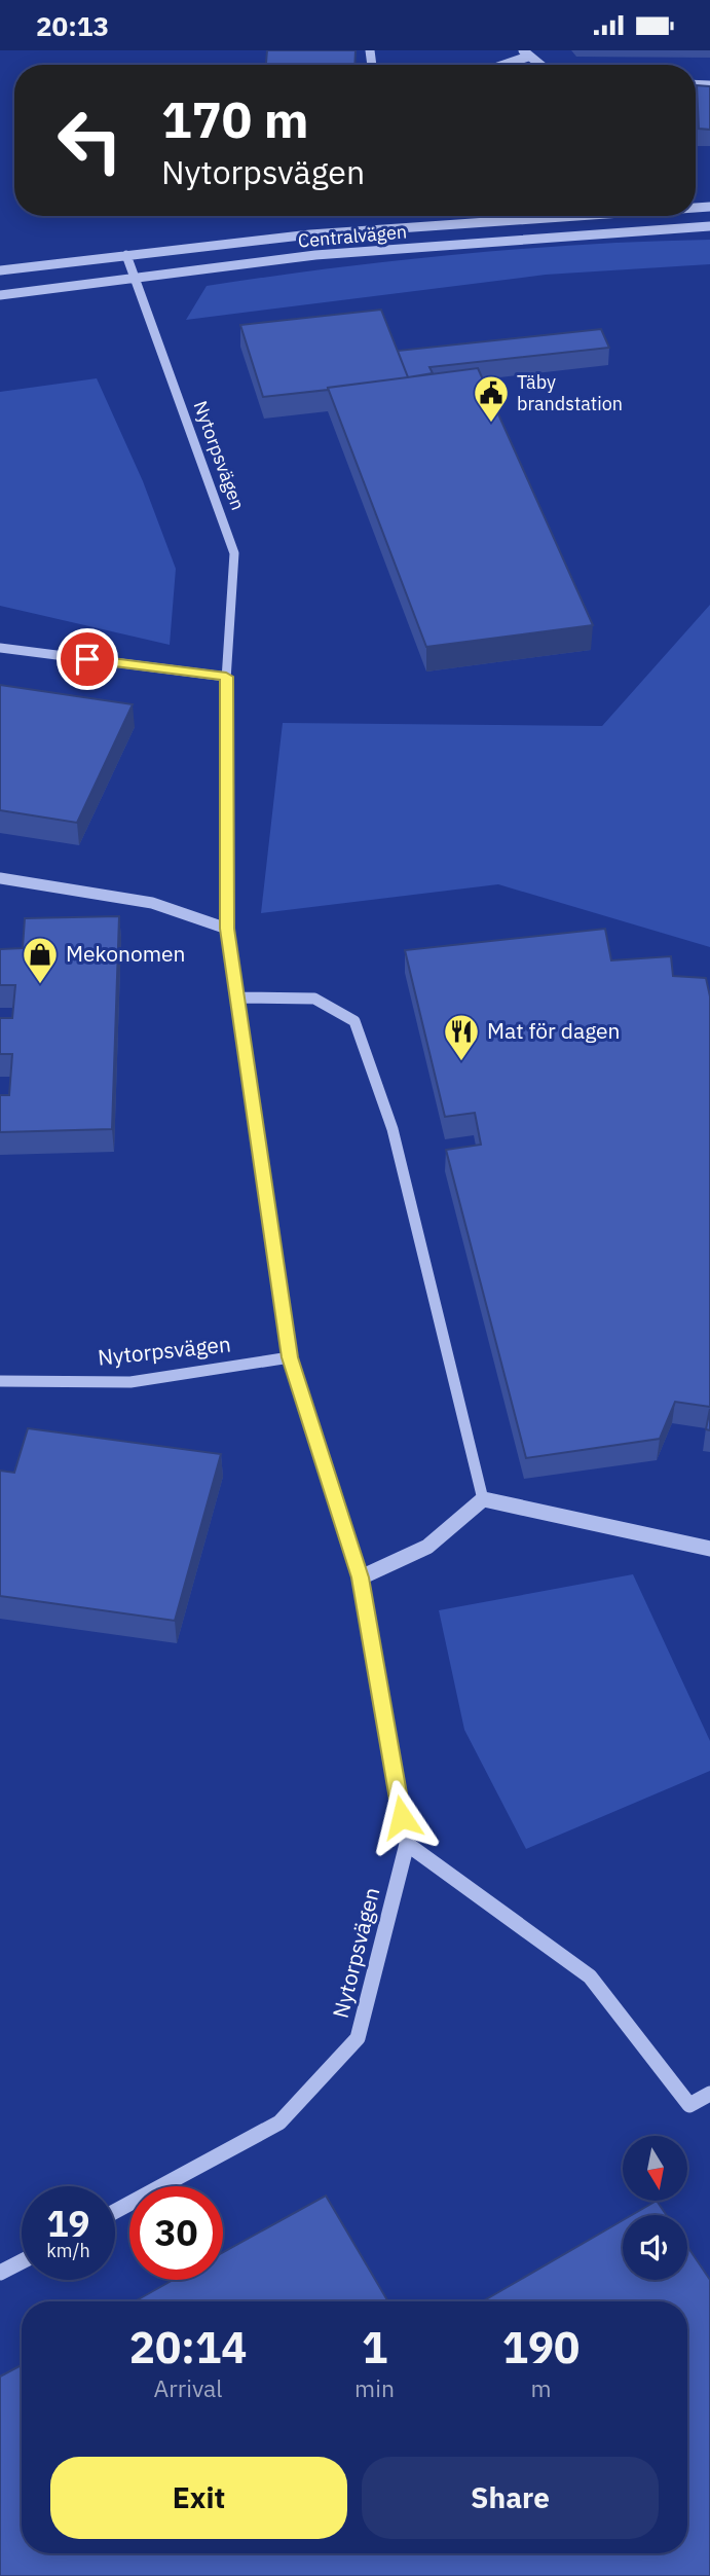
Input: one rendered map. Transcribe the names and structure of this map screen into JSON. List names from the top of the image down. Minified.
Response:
{"streets":{"street":["Centralvägen","Nytorpsvägen"]},"crossings":[["Centralvägen","Nytorpsvägen"]],"places":{"public building":["Täby brandstation"],"shop":["Mekonomen"],"restaurant":["Mat för dagen"]},"north":"bottom","page":{"status":"20:13","turn":["170 m","Nytorpsvägen"],"speed":"19 km/h","limit":"30","eta":["20:14","Arrival","1","min","190","m"],"buttons":["Exit","Share"]}}
